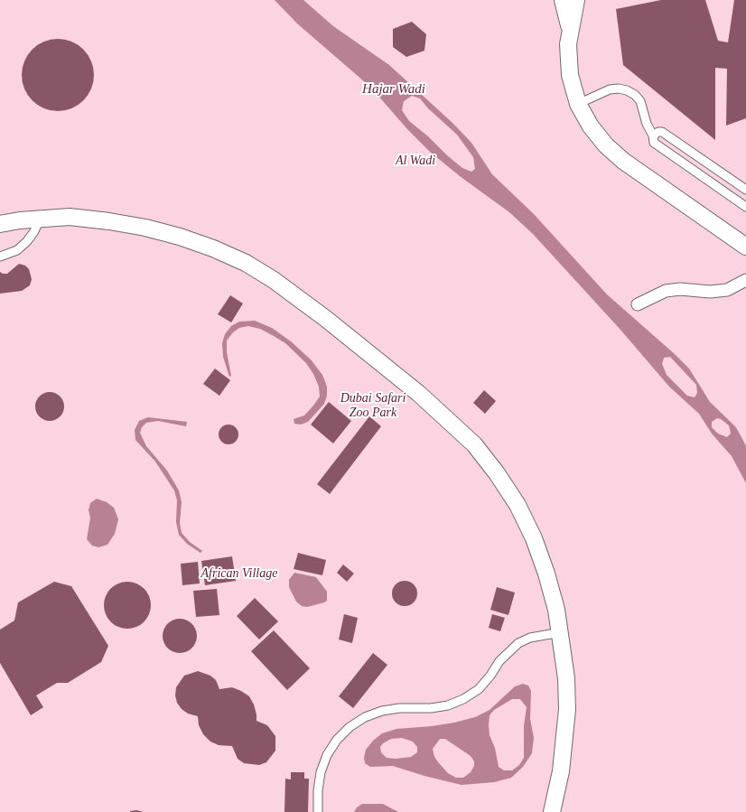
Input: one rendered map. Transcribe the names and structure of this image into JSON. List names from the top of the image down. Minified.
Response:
{"water":["Hajar Wadi"],"parks":["Al Wadi","Dubai Safari Zoo Park","African Village"]}
